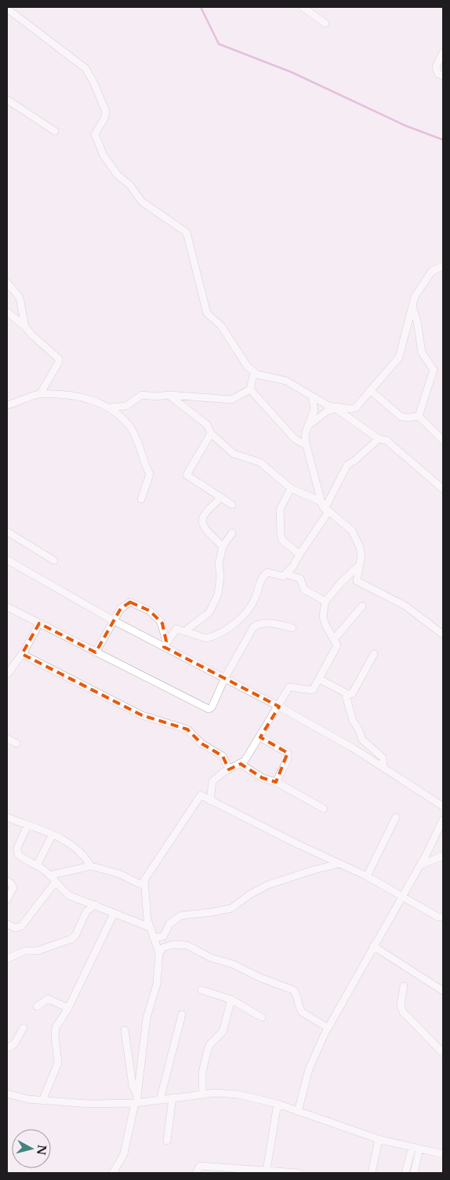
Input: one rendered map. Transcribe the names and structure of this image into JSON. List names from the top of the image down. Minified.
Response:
{"north":"right"}
